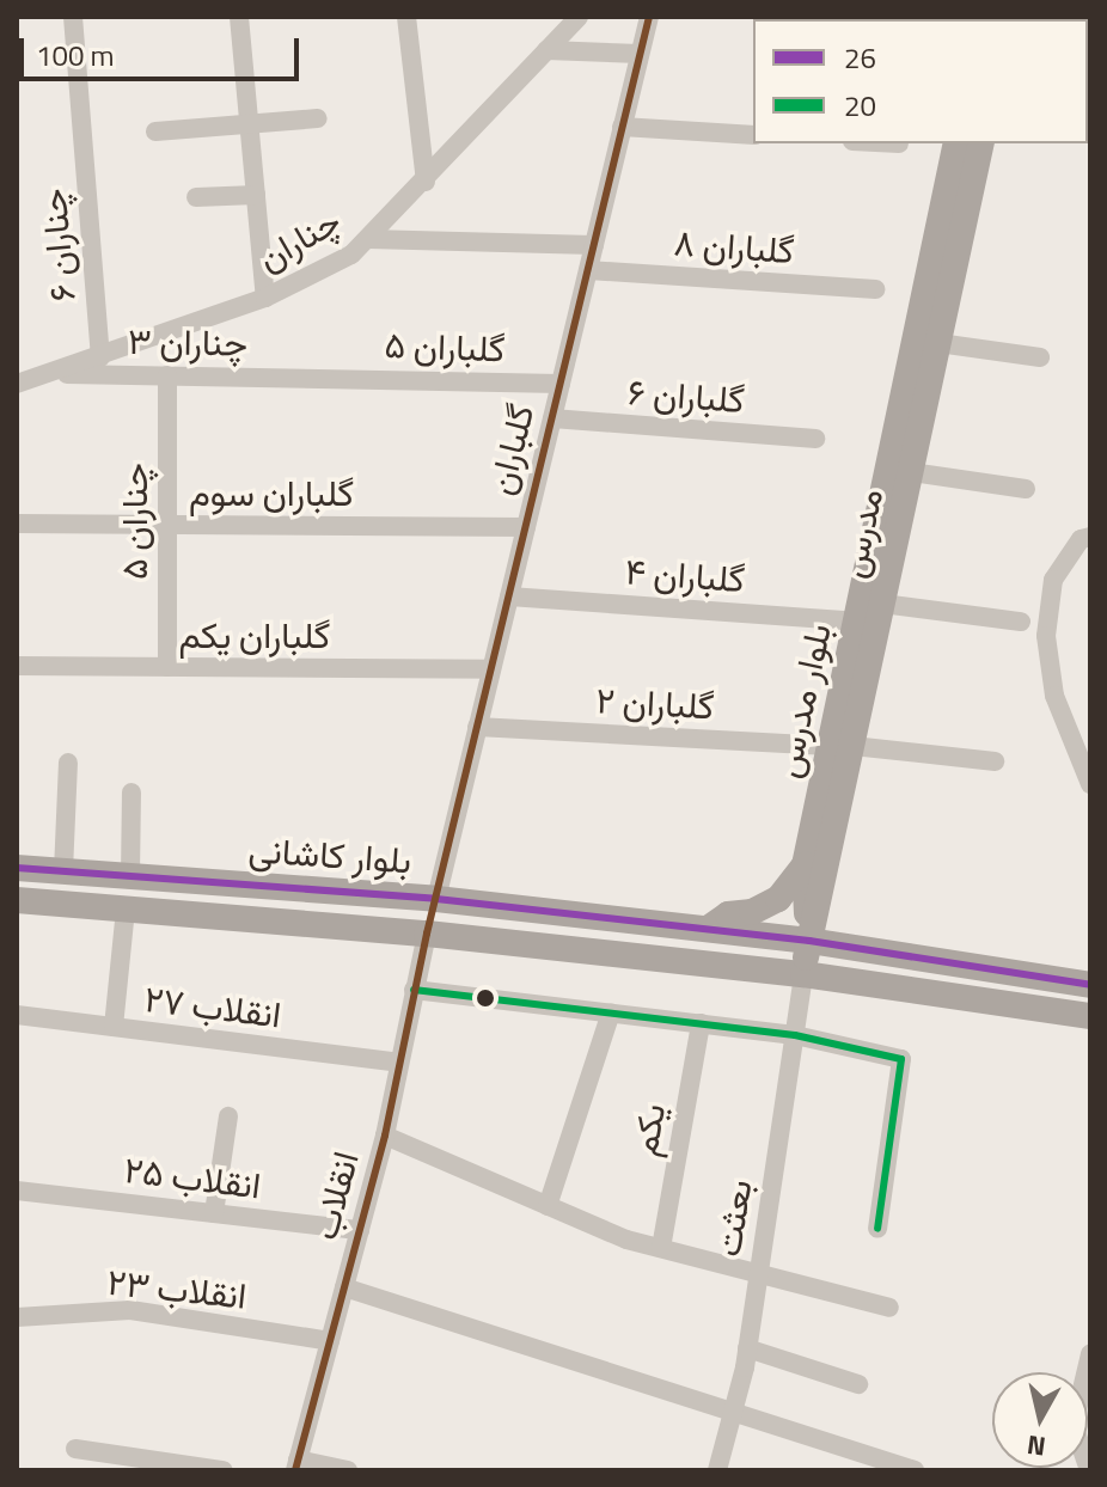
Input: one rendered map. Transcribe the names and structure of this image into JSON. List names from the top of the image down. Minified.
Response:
{"streets":{"main road":["مدرس","بلوار مدرس","بلوار کاشانی"],"street":["چناران","چناران ۶","گلباران ۸","چناران ۳","گلباران ۵","گلباران ۶","گلباران","گلباران سوم","۵ چناران","گلباران ۴","گلباران یکم","گلباران ۲","انقلاب ۲۷","یکم","انقلاب ۲۵","انقلاب","بعثت","انقلاب ۲۳"]},"crossings":[["چناران","چناران ۶"],["چناران","چناران ۳"],["گلباران ۸","گلباران"],["چناران ۳","گلباران ۵"],["چناران ۳","۵ چناران"],["گلباران ۵","گلباران"],["گلباران ۶","گلباران"],["گلباران","گلباران سوم"],["گلباران","گلباران ۴"],["گلباران","گلباران یکم"],["گلباران","گلباران ۲"],["گلباران","بلوار کاشانی"],["گلباران سوم","۵ چناران"],["۵ چناران","گلباران یکم"],["مدرس","بلوار مدرس"],["مدرس","گلباران ۲"],["مدرس","بلوار کاشانی"],["گلباران ۴","بلوار مدرس"],["بلوار مدرس","گلباران ۲"],["بلوار مدرس","بلوار کاشانی"],["بلوار کاشانی","انقلاب"],["بلوار کاشانی","بعثت"],["انقلاب ۲۷","انقلاب"],["انقلاب ۲۵","انقلاب"],["انقلاب","انقلاب ۲۳"]],"lines":["transit line 26","transit line 20"],"legend":["26","20"],"scale_bar":"100 m","north":"bottom"}
